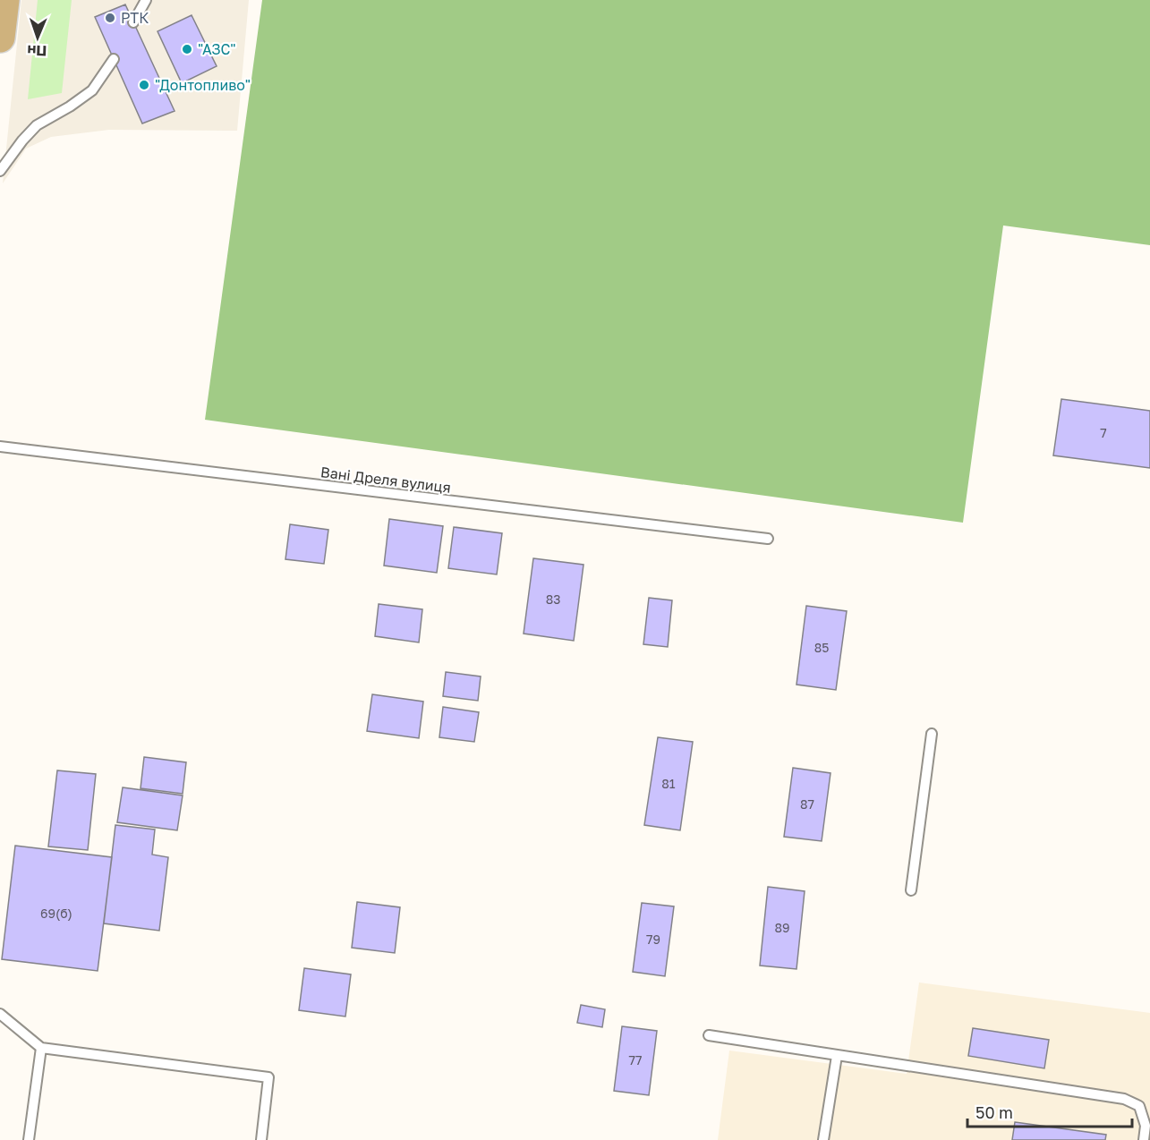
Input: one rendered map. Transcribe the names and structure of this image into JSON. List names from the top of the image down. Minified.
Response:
{"streets":{"lane":["Вані Дреля вулиця"]},"places":["РТК","\"АЗС\"","\"Донтопливо\""],"house_numbers":["7","83","85","81","87","69(б)","89","79","77"],"scale_bar":"50 m","north":"bottom"}
